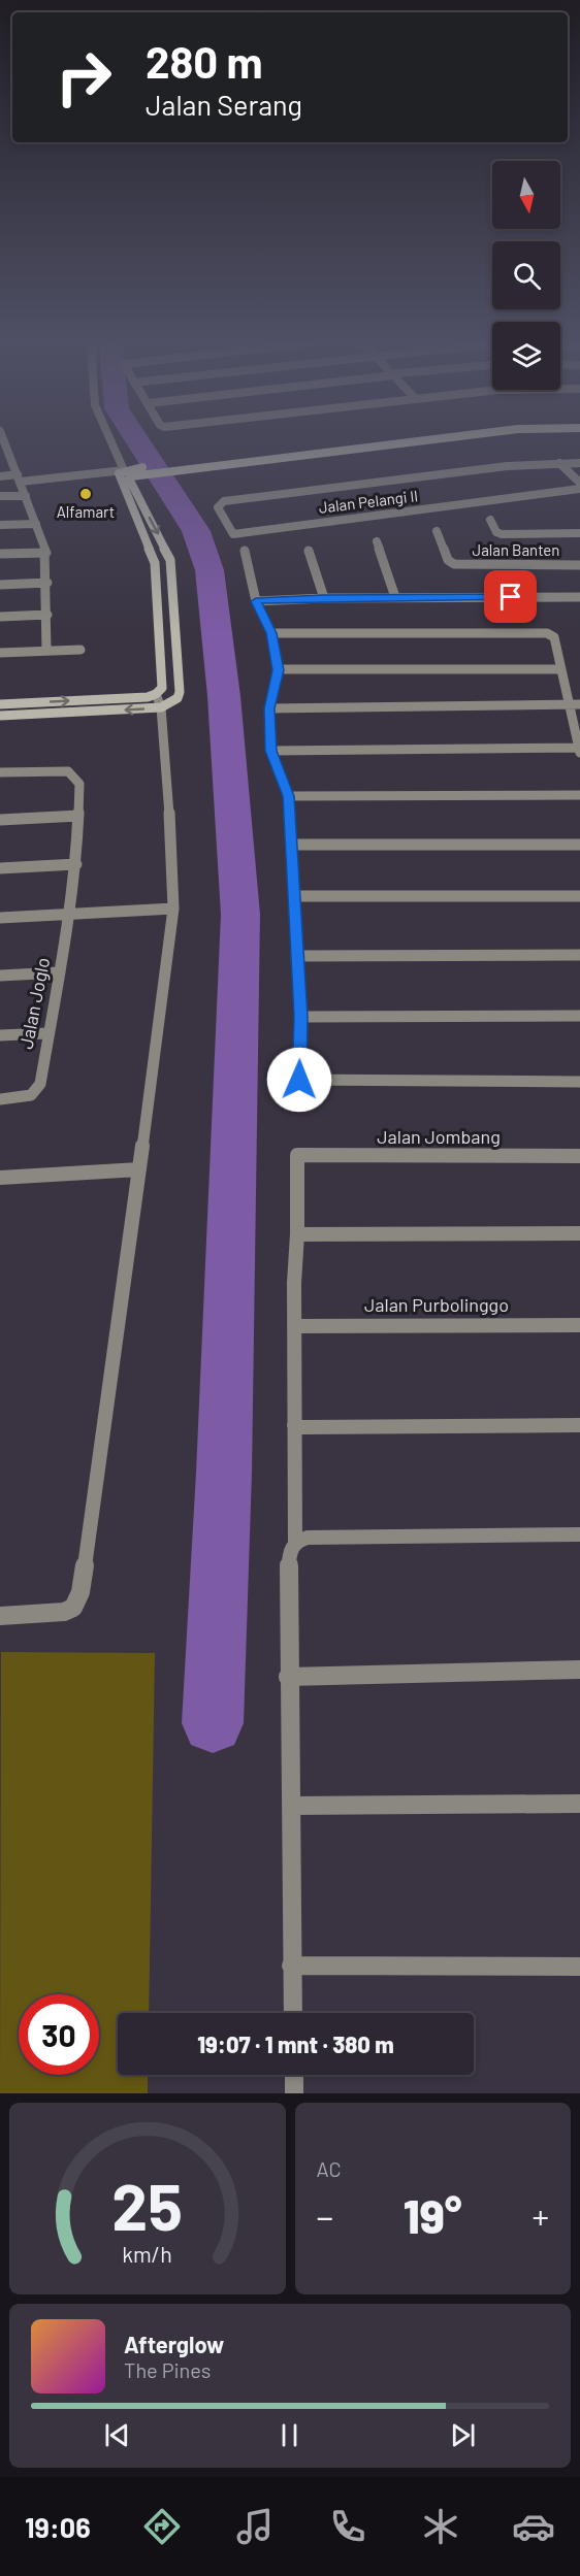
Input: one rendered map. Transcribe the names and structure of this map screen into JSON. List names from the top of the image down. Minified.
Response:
{"streets":{"street":["Jalan Pelangi II","Jalan Banten","Jalan Joglo","Jalan Jombang","Jalan Purbolinggo"]},"places":["Alfamart"],"north":"bottom","page":{"turn":["280 m","Jalan Serang"],"limit":"30","trip":"19:07 · 1 mnt · 380 m","tile":"AC","heat":["−","19°","+"],"song":["Afterglow","The Pines"],"tabs":"19:06","gauge":["25","km/h"]}}
